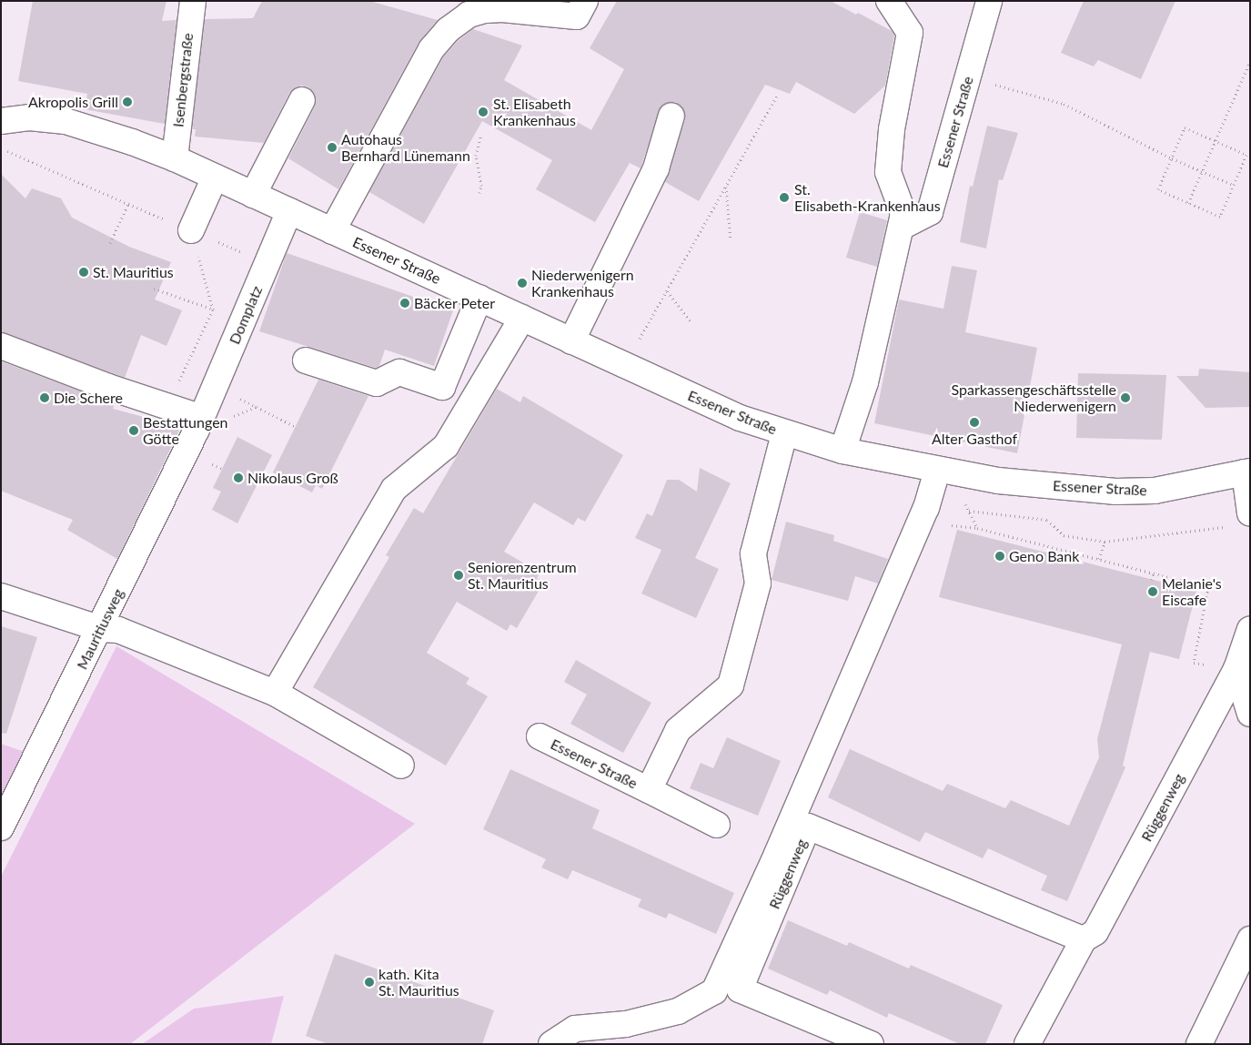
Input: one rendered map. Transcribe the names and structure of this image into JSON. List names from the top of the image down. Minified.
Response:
{"streets":{"street":["Isenbergstraße","Essener Straße","Domplatz","Mauritiusweg","Rüggenweg"]},"crossings":[["Isenbergstraße","Essener Straße"],["Essener Straße","Domplatz"],["Domplatz","Mauritiusweg"]],"places":["Akropolis Grill","St. Elisabeth Krankenhaus","Autohaus Bernhard Lünemann","St. Elisabeth-Krankenhaus","St. Mauritius","Niederwenigern Krankenhaus","Bäcker Peter","Die Schere","Sparkassengeschäftsstelle Niederwenigern","Alter Gasthof","Bestattungen Götte","Nikolaus Groß","Geno Bank","Seniorenzentrum St. Mauritius","Melanie's Eiscafe","kath. Kita St. Mauritius"]}
